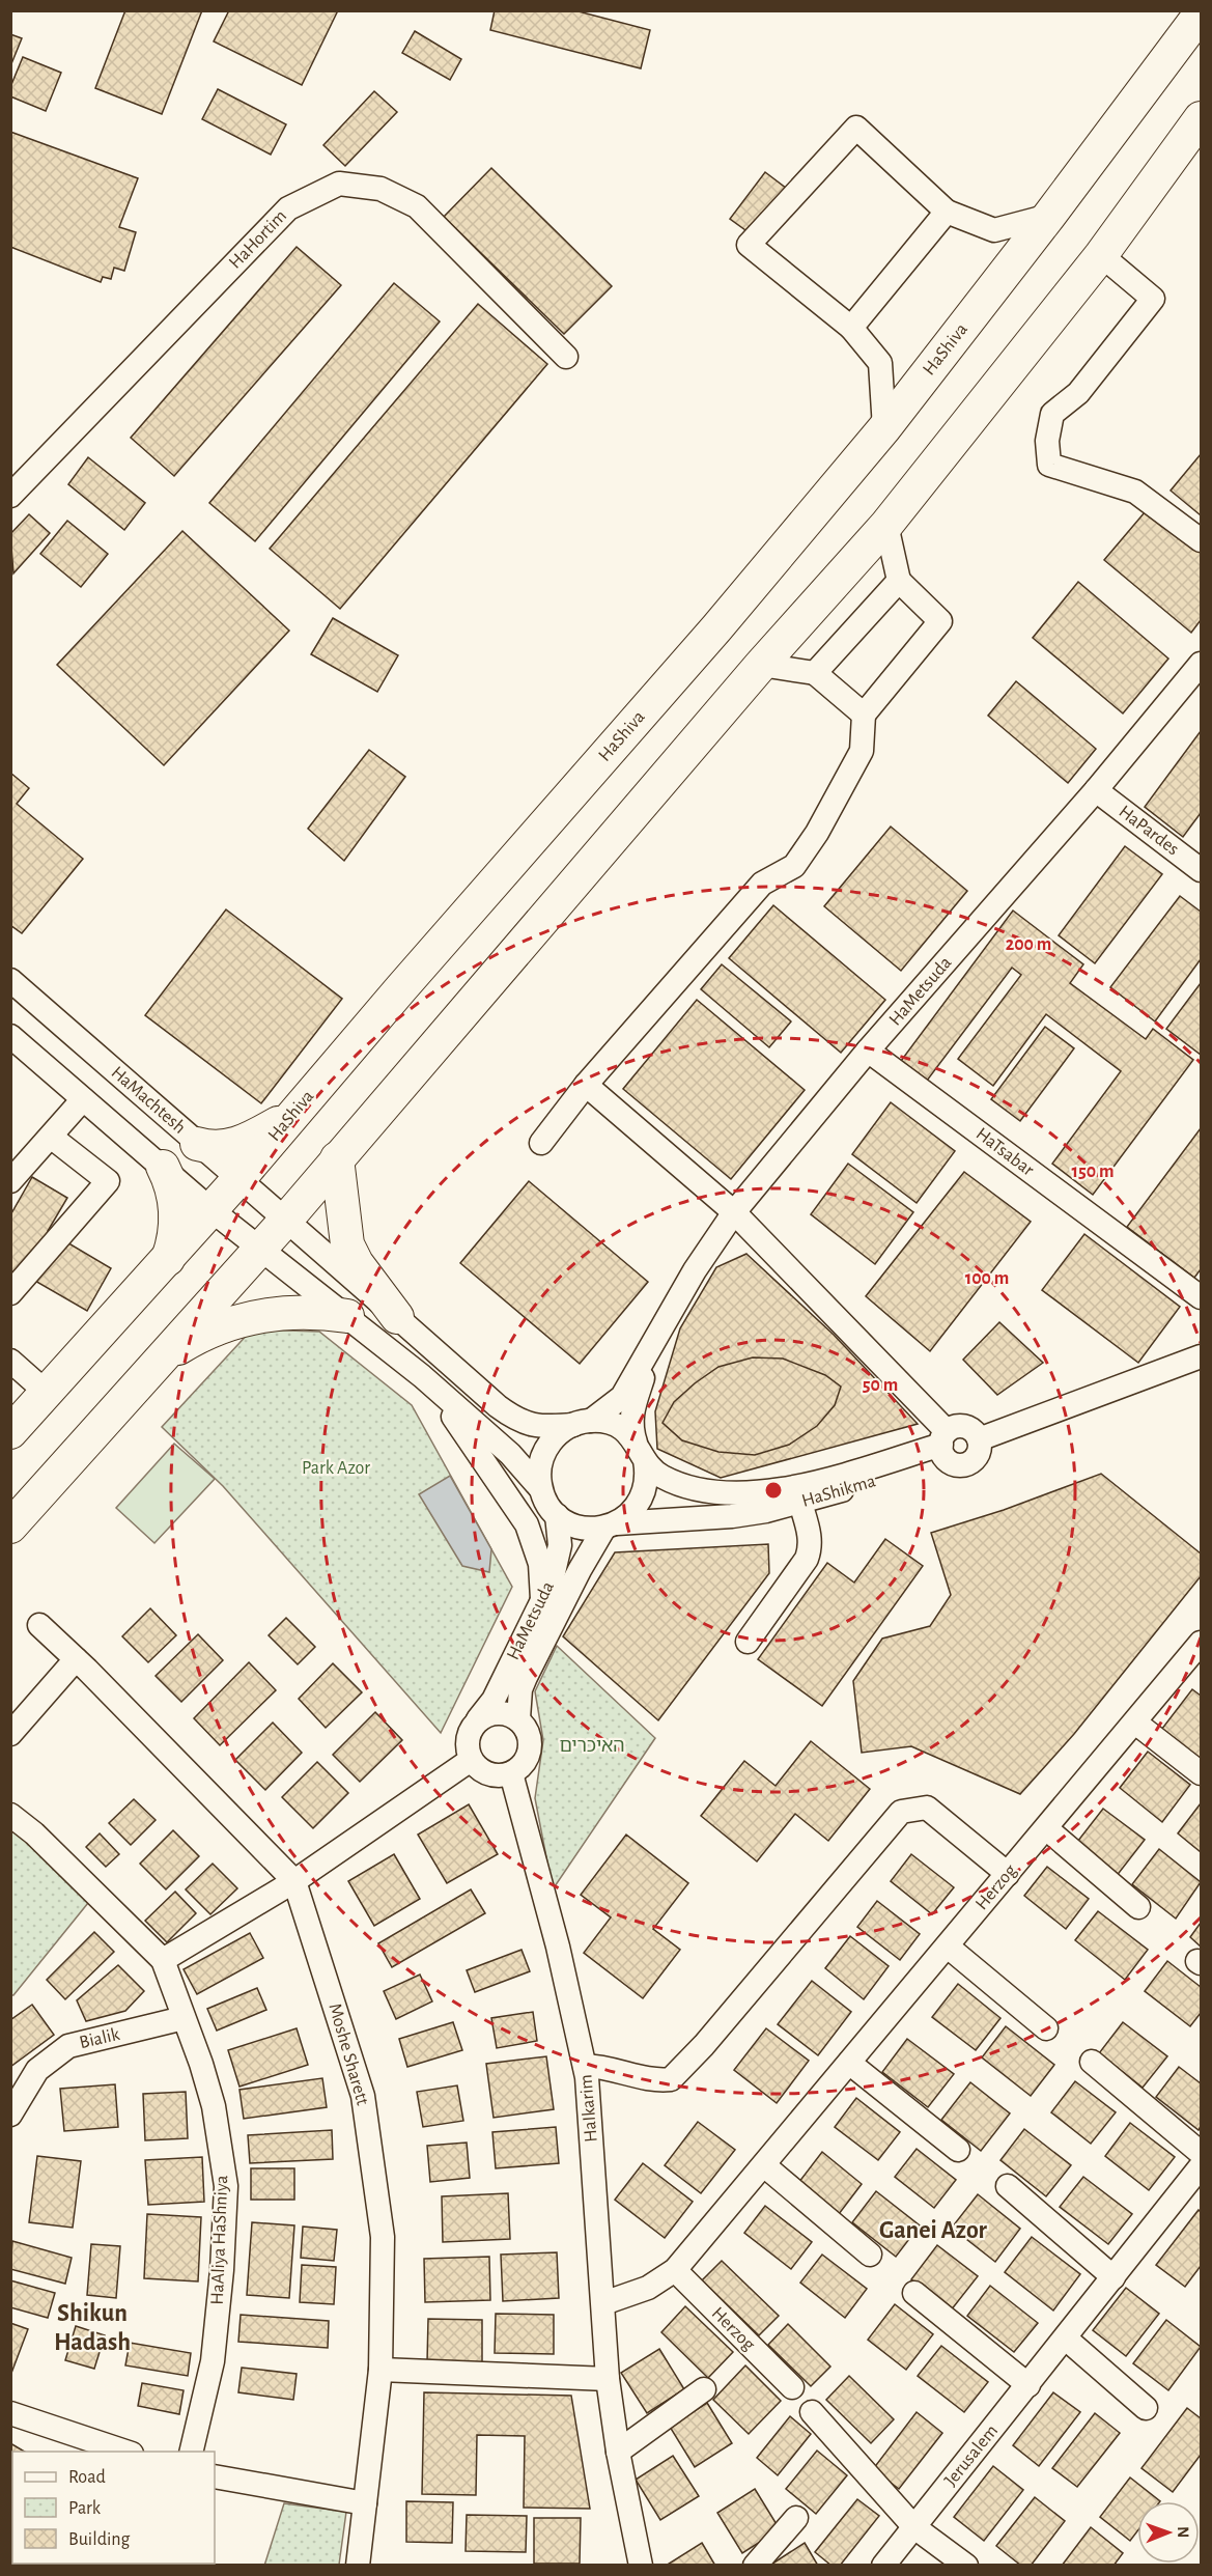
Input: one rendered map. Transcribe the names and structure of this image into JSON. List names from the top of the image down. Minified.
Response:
{"streets":{"highway":["HaShiva"],"street":["HaHortim","HaPardes","HaMetsuda","HaMachtesh","HaTsabar","HaShikma","Herzog","Bialik","Moshe Sharett","HaIkarim","HaAliya HaShniya","Jerusalem"]},"crossings":[["HaShiva","HaMachtesh"],["HaPardes","HaMetsuda"],["HaMetsuda","HaMachtesh"],["HaMetsuda","HaTsabar"],["HaMetsuda","HaShikma"],["HaMetsuda","HaIkarim"],["HaMachtesh","HaShikma"],["Herzog","HaIkarim"],["Bialik","HaAliya HaShniya"]],"districts":["Ganei Azor","Shikun Hadash"],"parks":["Park Azor","האיכרים"],"legend":["Road","Park","Building"],"north":"right","rings":["200 m","150 m","100 m","50 m"]}
